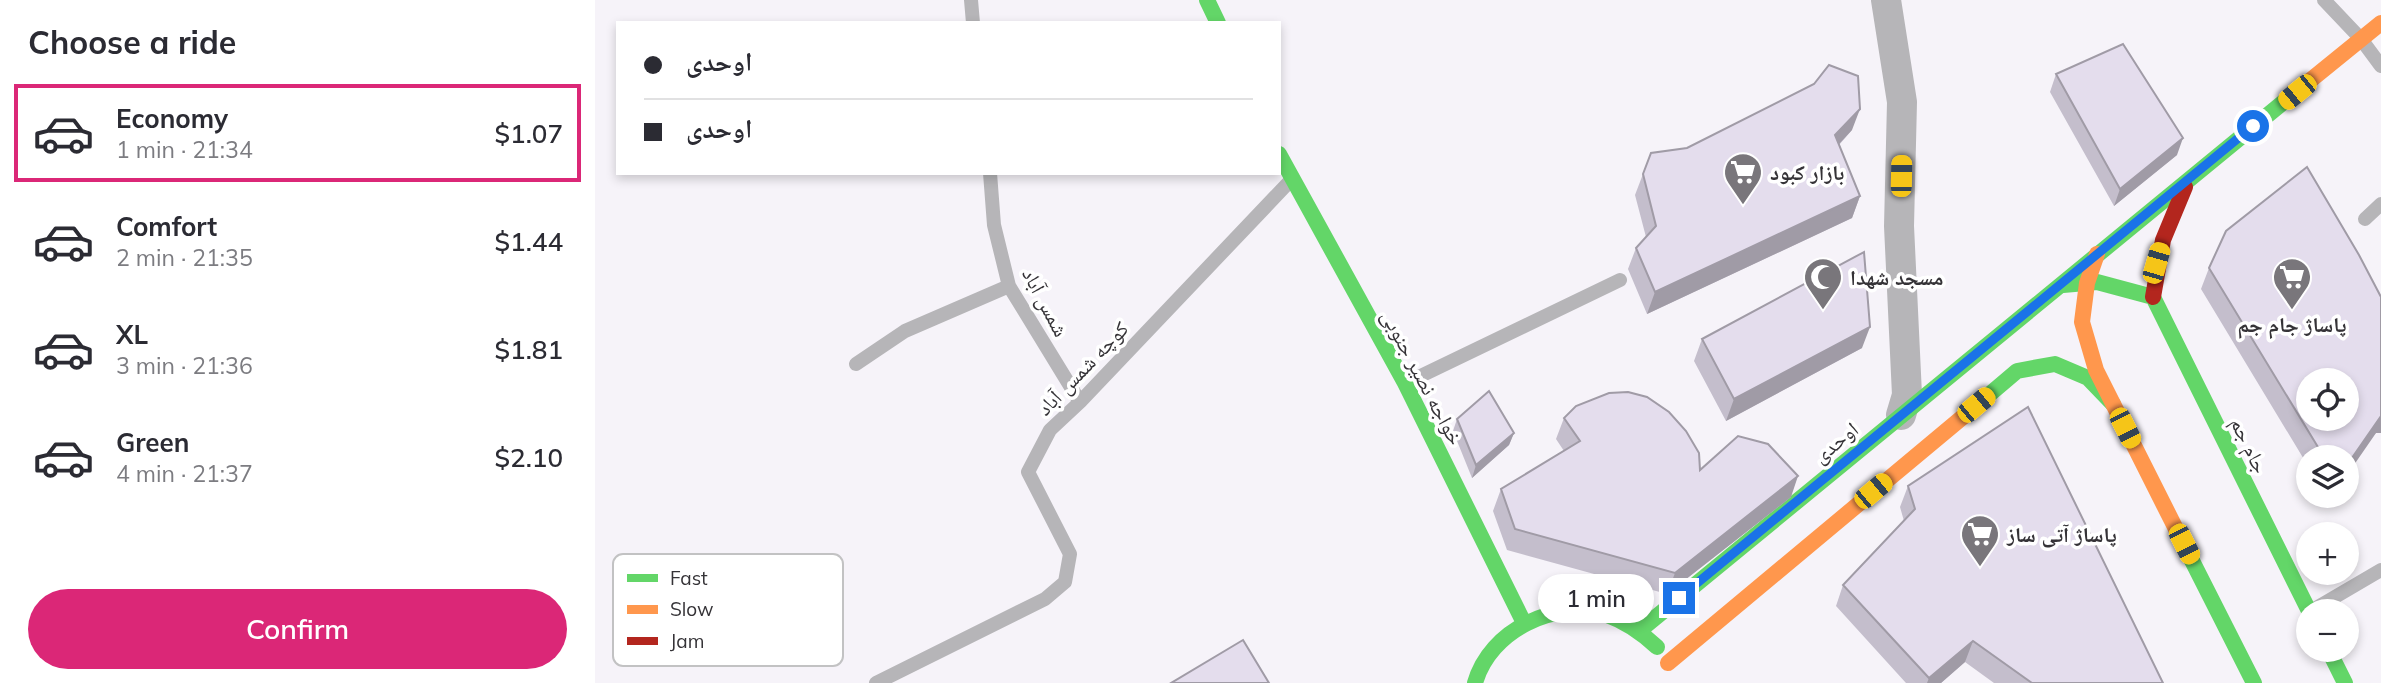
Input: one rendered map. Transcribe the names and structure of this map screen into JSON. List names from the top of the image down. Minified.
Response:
{"streets":{"street":["خواجه نصیر جنوبی","اوحدی","جام جم"],"lane":["شمس آباد","کوچه شمس آباد"]},"crossings":[["شمس آباد","کوچه شمس آباد"],["کوچه شمس آباد","خواجه نصیر جنوبی"],["اوحدی","جام جم"]],"places":{"supermarket":["بازار کبود","پاساژ جام جم","پاساژ آتی ساز"],"mosque":["مسجد شهدا"]},"legend":["Fast","Slow","Jam"],"page":{"heading":"Choose a ride","banner":["اوحدی","اوحدی"],"list":[{"name":"Economy","note":"1 min · 21:34","value":"$1.07"},{"name":"Comfort","note":"2 min · 21:35","value":"$1.44"},{"name":"XL","note":"3 min · 21:36","value":"$1.81"},{"name":"Green","note":"4 min · 21:37","value":"$2.10"}],"map_buttons":["+","−"],"bubble":"1 min","buttons":"Confirm"}}
